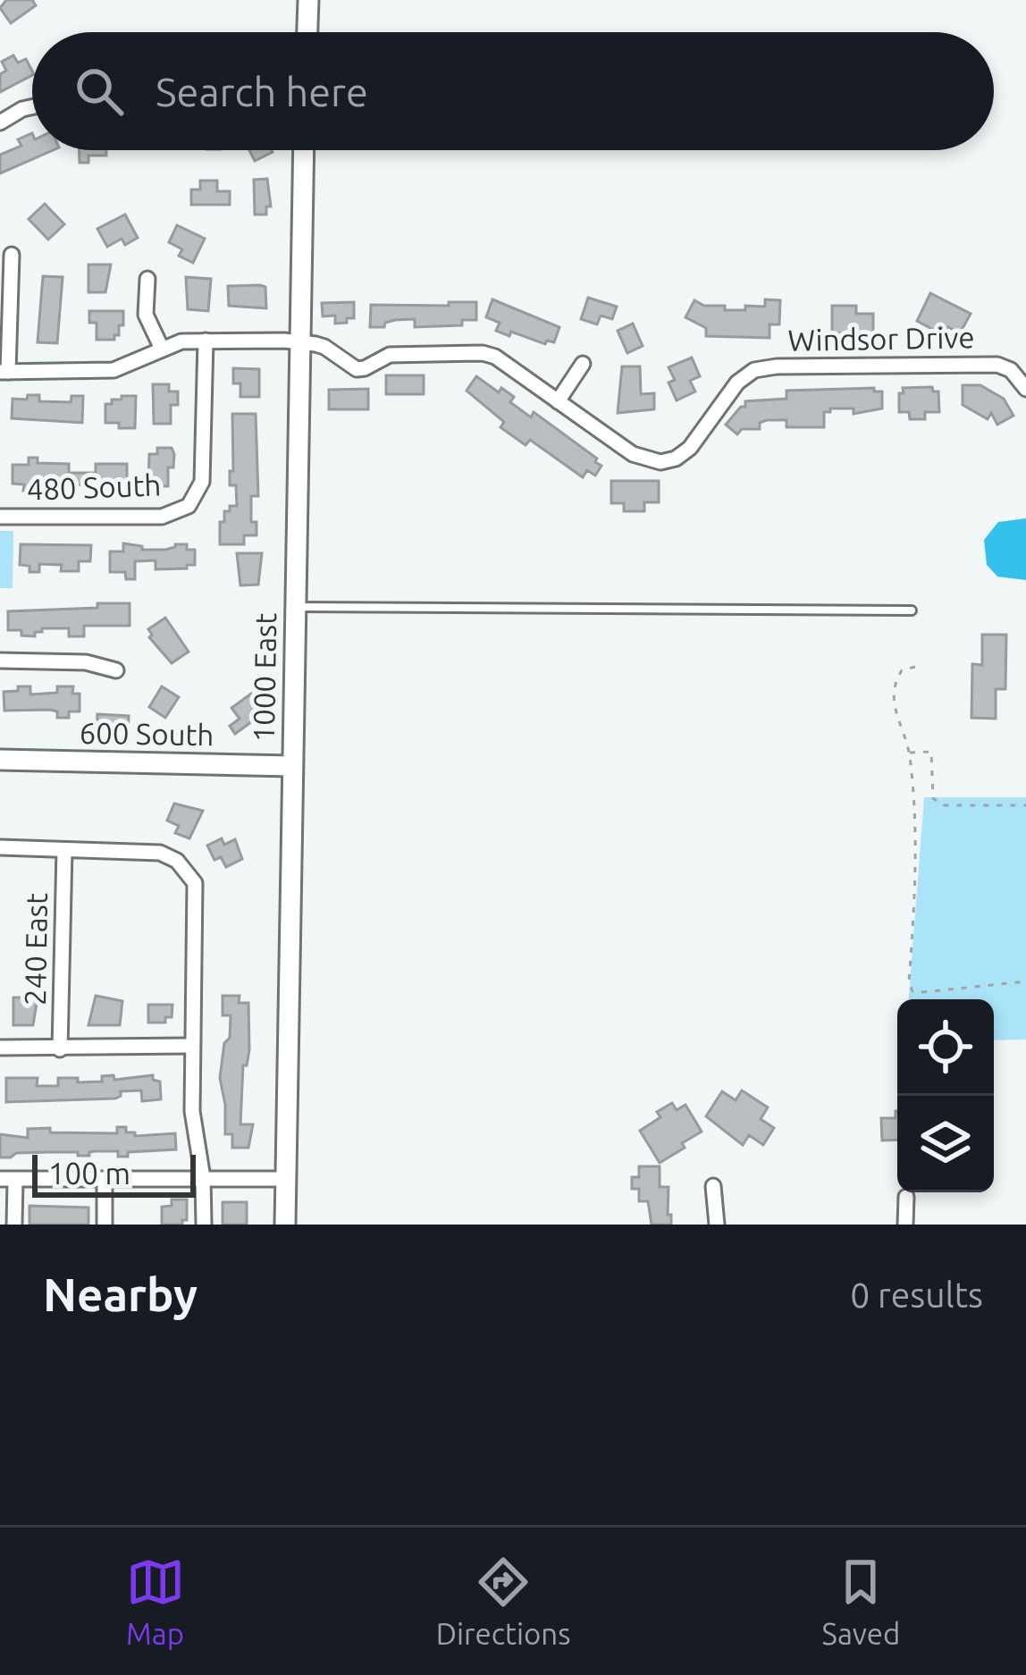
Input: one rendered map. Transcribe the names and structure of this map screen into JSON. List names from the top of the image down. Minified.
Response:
{"streets":{"street":["Windsor Drive","480 South","1000 East","600 South","240 East"]},"crossings":[["Windsor Drive","1000 East"],["1000 East","600 South"]],"scale_bar":"100 m","page":{"search":"Search here","scale":"100 m","heading":["Nearby","0 results"],"nav":["Map","Directions","Saved"]}}
